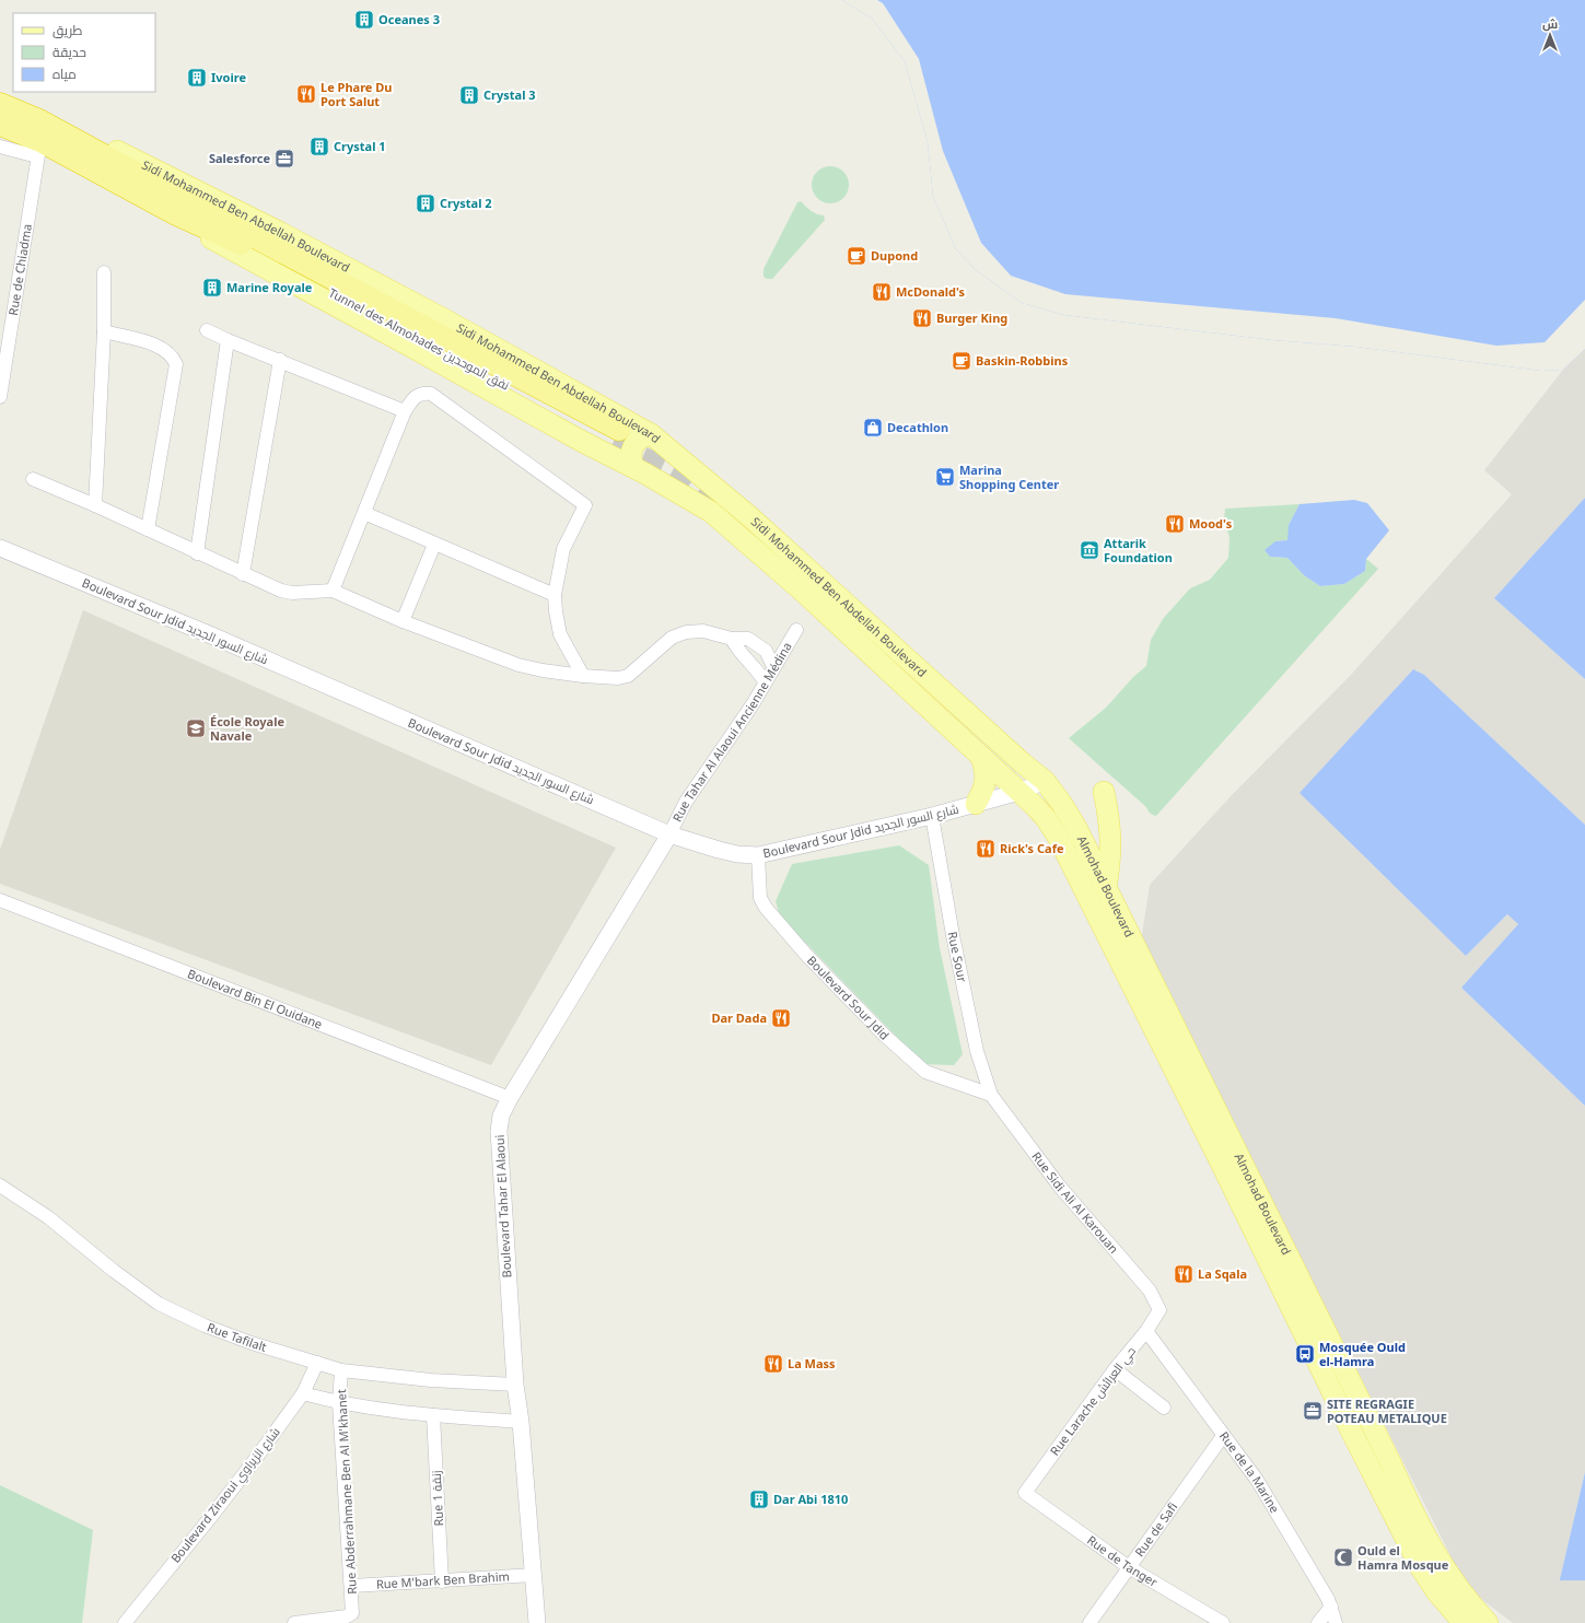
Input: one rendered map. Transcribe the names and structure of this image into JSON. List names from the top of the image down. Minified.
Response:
{"streets":{"highway":["Tunnel des Almohades نفق الموحدين"],"main road":["Sidi Mohammed Ben Abdellah Boulevard","Almohad Boulevard"],"street":["Rue de Chiadma","Boulevard Sour Jdid شارع السور الجديد","Rue Tahar Al Alaoui Ancienne Médina","Rue Sour","Boulevard Sour Jdid","Boulevard Bin El Ouidane","Rue Sidi Ali Al Karouan","Boulevard Tahar El Alaoui","Rue Tafilalt","Rue Larache حي العرائش","Rue de la Marine","Rue Abderrahmane Ben Al M'khanet","Boulevard Ziraoui شارع الزيراوي","Rue 1 زنقة","Rue de Safi","Rue de Tanger","Rue M'bark Ben Brahim"]},"crossings":[["Sidi Mohammed Ben Abdellah Boulevard","Tunnel des Almohades نفق الموحدين"],["Sidi Mohammed Ben Abdellah Boulevard","Boulevard Sour Jdid شارع السور الجديد"],["Sidi Mohammed Ben Abdellah Boulevard","Almohad Boulevard"],["Boulevard Sour Jdid شارع السور الجديد","Rue Tahar Al Alaoui Ancienne Médina"],["Boulevard Sour Jdid شارع السور الجديد","Almohad Boulevard"],["Boulevard Sour Jdid شارع السور الجديد","Rue Sour"],["Boulevard Sour Jdid شارع السور الجديد","Boulevard Sour Jdid"],["Boulevard Sour Jdid شارع السور الجديد","Boulevard Tahar El Alaoui"],["Rue Tahar Al Alaoui Ancienne Médina","Boulevard Tahar El Alaoui"],["Rue Sour","Boulevard Sour Jdid"],["Rue Sour","Rue Sidi Ali Al Karouan"],["Boulevard Sour Jdid","Rue Sidi Ali Al Karouan"],["Boulevard Bin El Ouidane","Boulevard Tahar El Alaoui"],["Rue Sidi Ali Al Karouan","Rue Larache حي العرائش"],["Boulevard Tahar El Alaoui","Rue Tafilalt"],["Boulevard Tahar El Alaoui","Rue M'bark Ben Brahim"],["Rue Tafilalt","Rue Abderrahmane Ben Al M'khanet"],["Rue Tafilalt","Boulevard Ziraoui شارع الزيراوي"],["Rue Larache حي العرائش","Rue de la Marine"],["Rue Larache حي العرائش","Rue de Tanger"],["Rue de la Marine","Rue de Safi"],["Rue Abderrahmane Ben Al M'khanet","Rue M'bark Ben Brahim"],["Rue 1 زنقة","Rue M'bark Ben Brahim"],["Rue de Safi","Rue de Tanger"]],"places":{"building":["Oceanes 3","Ivoire","Crystal 3","Crystal 1","Crystal 2","Marine Royale","Dar Abi 1810"],"restaurant":["Le Phare Du Port Salut","McDonald's","Burger King","Mood's","Rick's Cafe","Dar Dada","La Sqala","La Mass"],"office":["Salesforce","SITE REGRAGIE POTEAU METALIQUE"],"cafe":["Dupond","Baskin-Robbins"],"shop":["Decathlon"],"supermarket":["Marina Shopping Center"],"museum":["Attarik Foundation"],"school or university":["École Royale Navale"],"bus stop":["Mosquée Ould el-Hamra"],"mosque":["Ould el Hamra Mosque"]},"legend":["طريق","حديقة","مياه"],"north":"top"}
